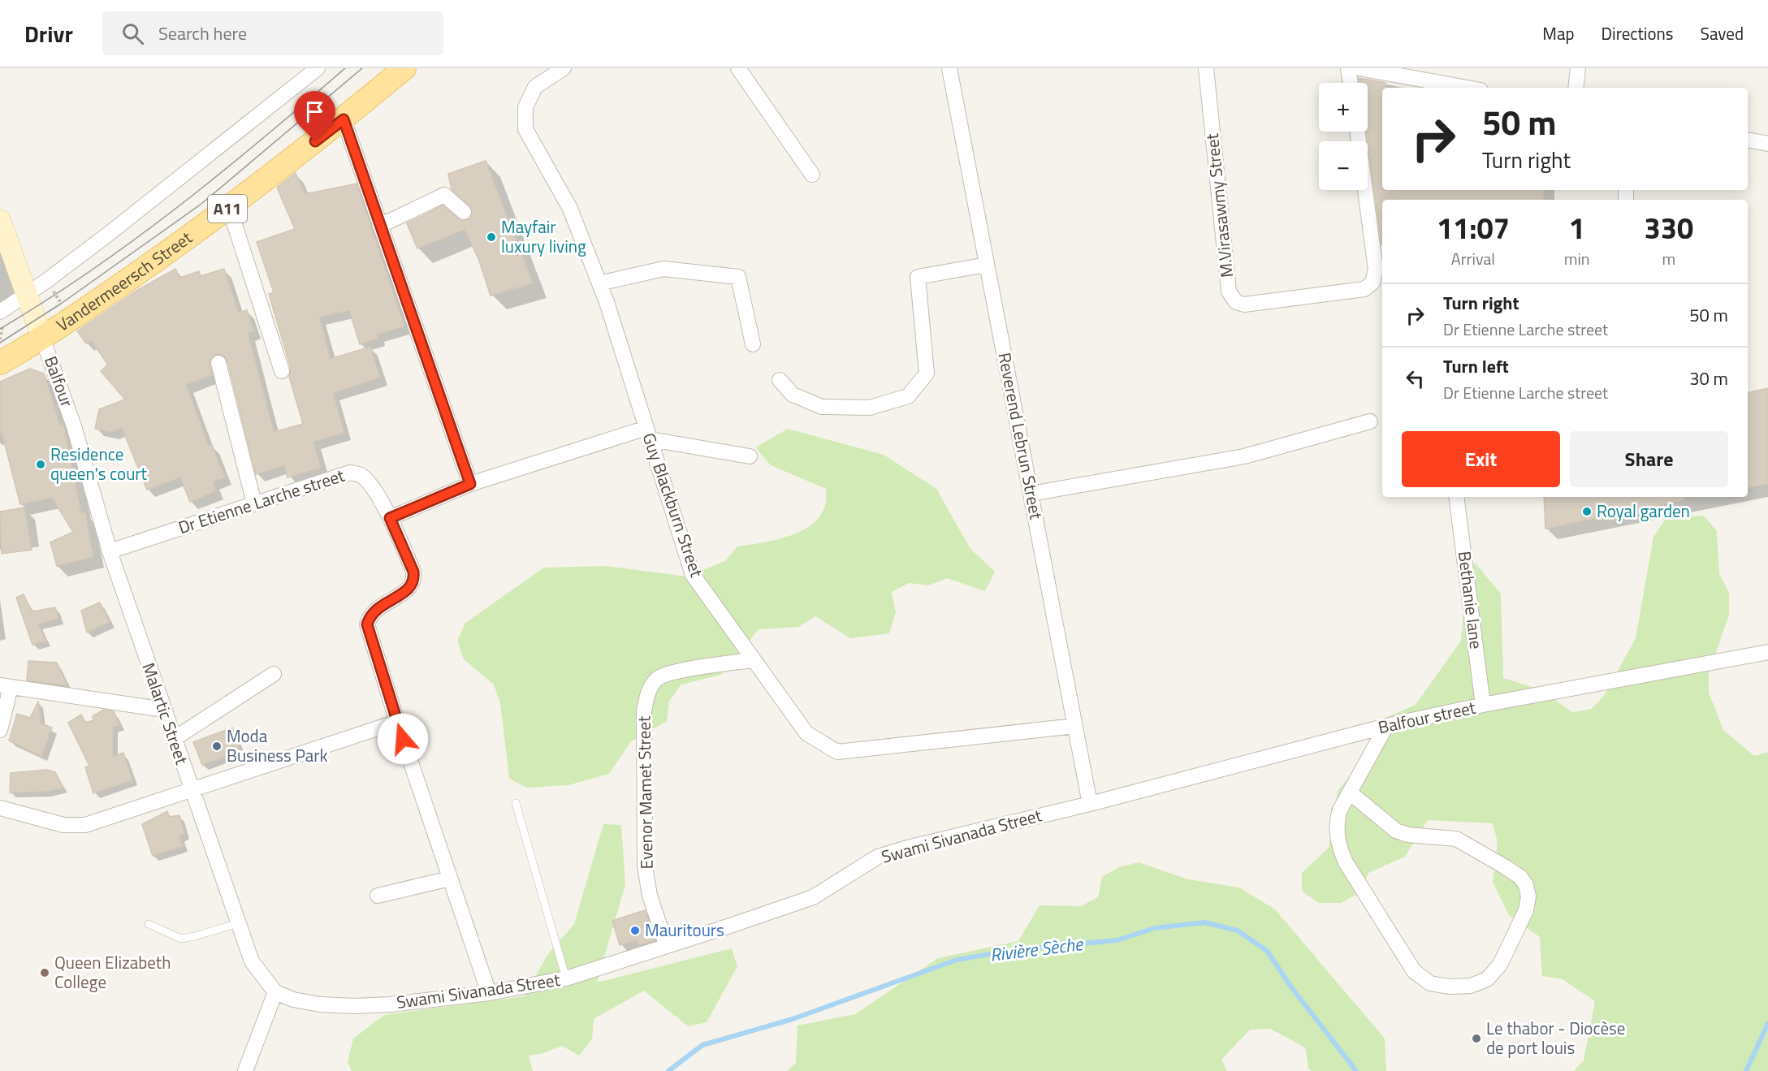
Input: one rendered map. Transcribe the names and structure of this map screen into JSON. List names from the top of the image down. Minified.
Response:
{"streets":{"main road":["A11","Vandermeersch Street"],"street":["M.Virasawmy Street","Balfour","Reverend Lebrun Street","Dr Etienne Larche street","Guy Blackburn Street","Bethanie lane","Malartic Street","Balfour street","Evenor Mamet Street","Swami Sivanada Street"]},"crossings":[["Vandermeersch Street","Balfour"],["Balfour","Malartic Street"],["Reverend Lebrun Street","Guy Blackburn Street"],["Reverend Lebrun Street","Balfour street"],["Reverend Lebrun Street","Swami Sivanada Street"],["Dr Etienne Larche street","Malartic Street"],["Dr Etienne Larche street","Swami Sivanada Street"],["Guy Blackburn Street","Evenor Mamet Street"],["Bethanie lane","Balfour street"],["Malartic Street","Swami Sivanada Street"],["Balfour street","Swami Sivanada Street"],["Evenor Mamet Street","Swami Sivanada Street"]],"water":["Rivière Sèche"],"places":["Mayfair luxury living","Residence queen's court","Royal garden","Moda Business Park","Mauritours","Queen Elizabeth College","Le thabor - Diocèse de port louis"],"page":{"header":"Drivr","search":"Search here","nav":["Map","Directions","Saved"],"map_buttons":["+","−"],"turn":["50 m","Turn right"],"eta":["11:07","Arrival","1","min","330","m"],"list":[{"name":"Turn right","note":"Dr Etienne Larche street","value":"50 m"},{"name":"Turn left","note":"Dr Etienne Larche street","value":"30 m"}],"buttons":["Exit","Share"]}}
